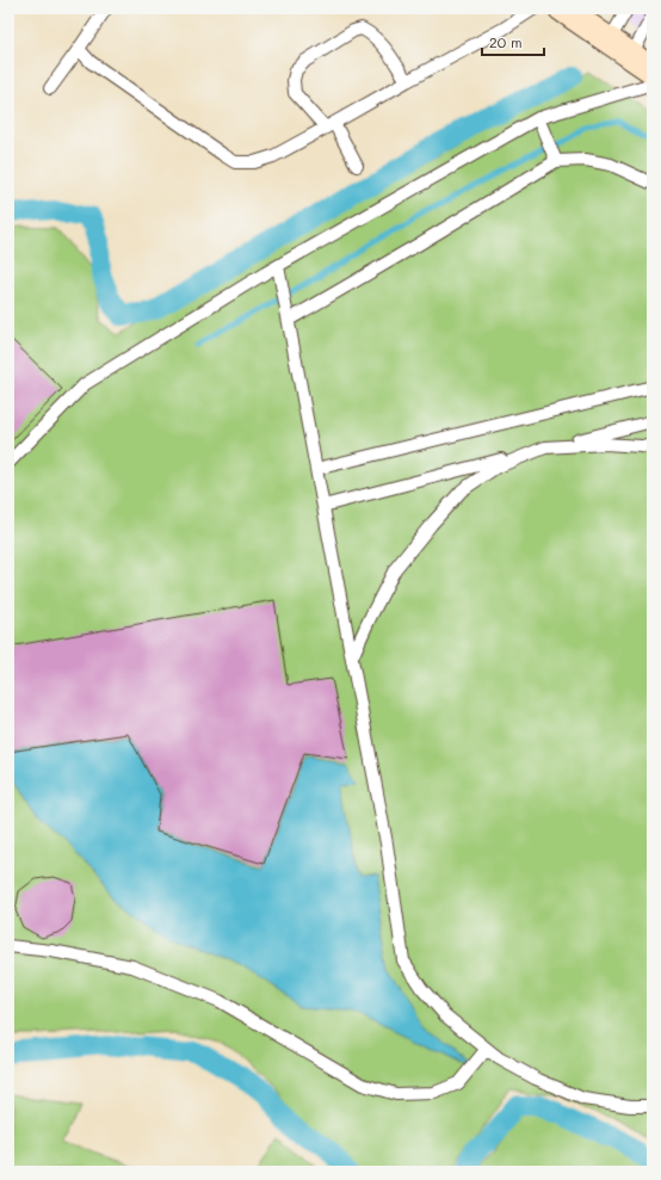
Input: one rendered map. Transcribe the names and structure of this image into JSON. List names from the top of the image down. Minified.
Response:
{"scale_bar":"20 m"}
